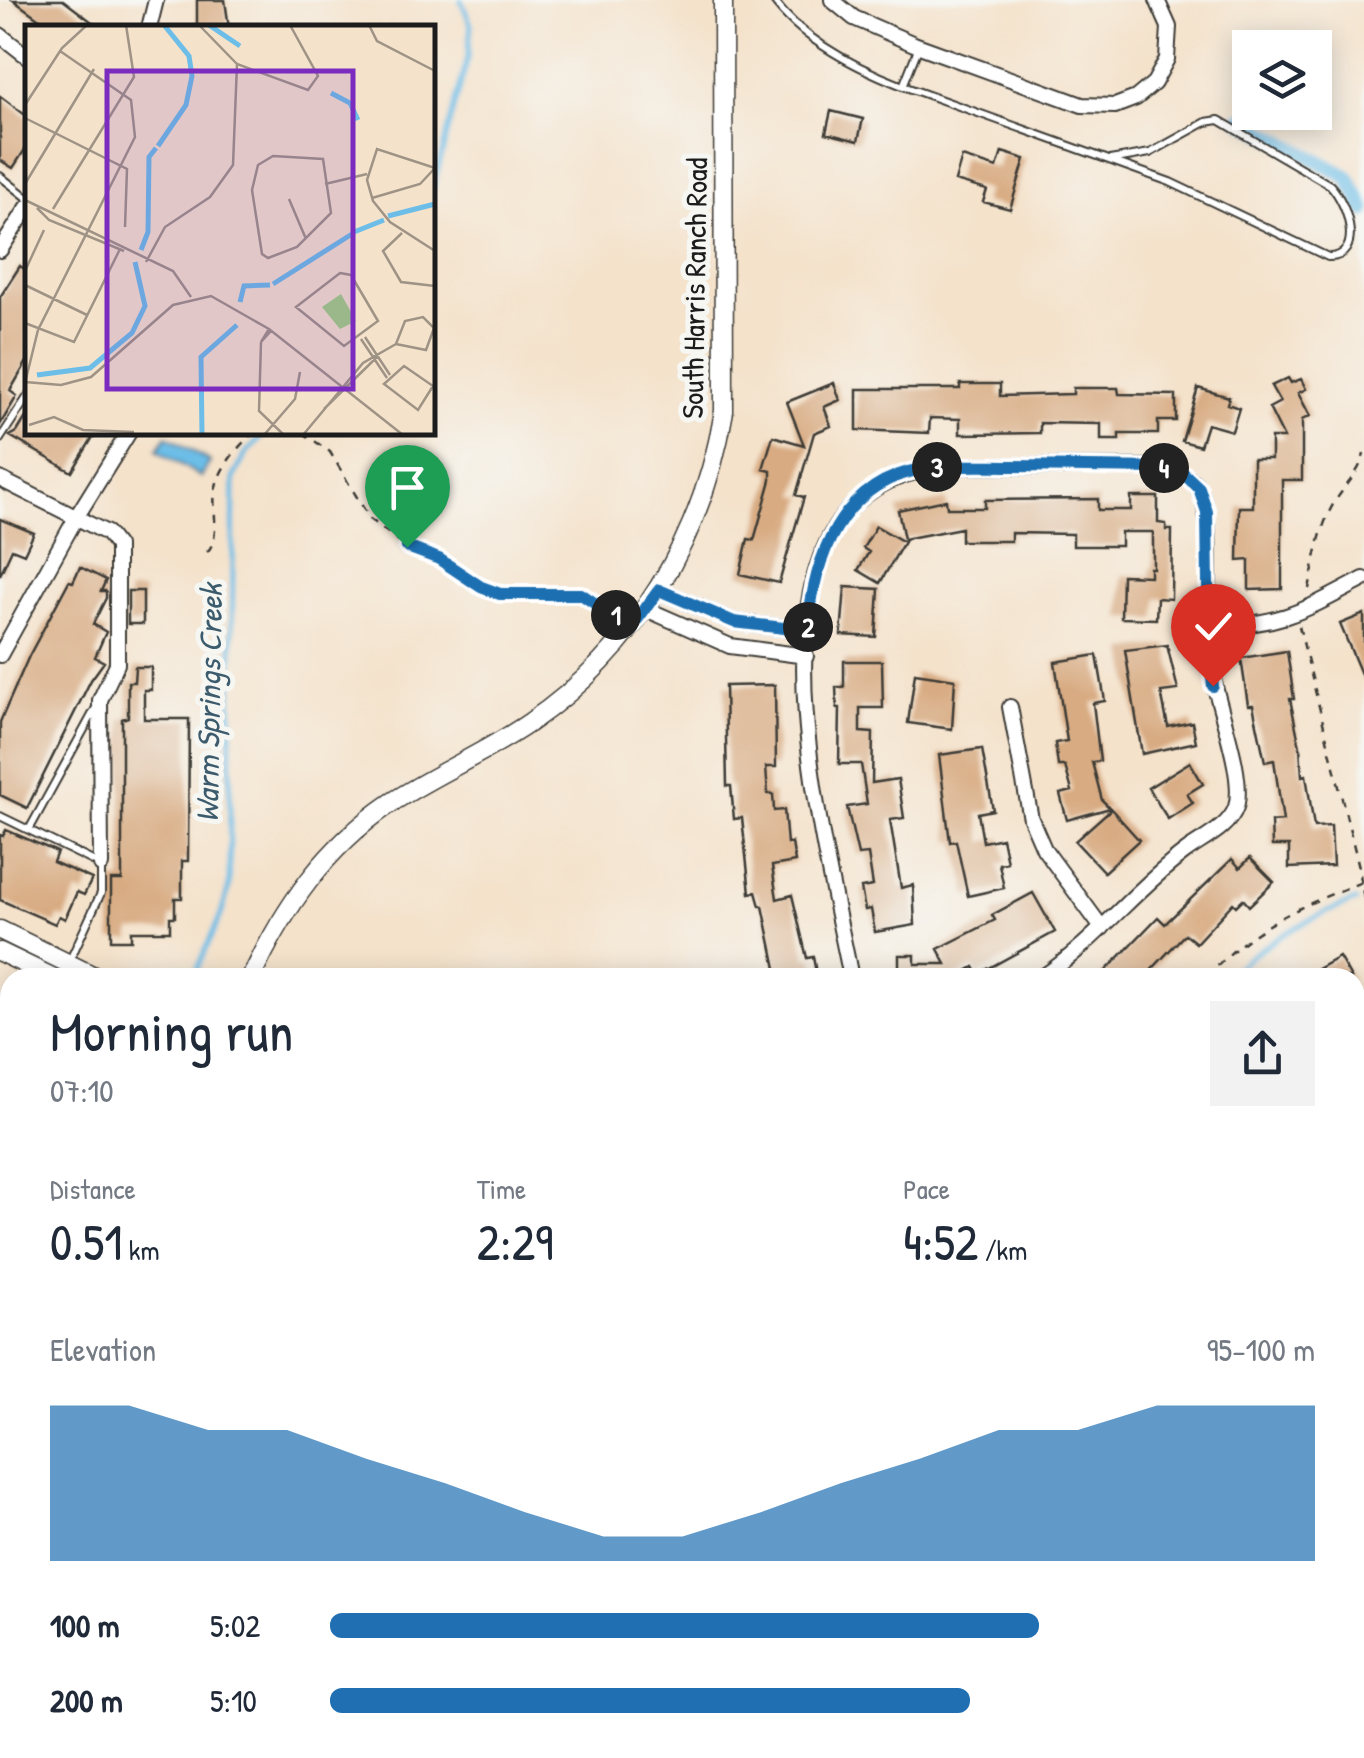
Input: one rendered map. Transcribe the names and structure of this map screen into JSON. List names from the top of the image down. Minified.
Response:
{"streets":{"street":["South Harris Ranch Road"]},"water":["Warm Springs Creek"],"page":{"pins":["3","4","1","2"],"heading":["Morning run","07:10"],"stats":[["Distance","0.51 km"],["Time","2:29"],["Pace","4:52 /km"]],"chart":["Elevation","95–100 m"],"list":[{"name":"100 m","note":"5:02"},{"name":"200 m","note":"5:10"}]}}
